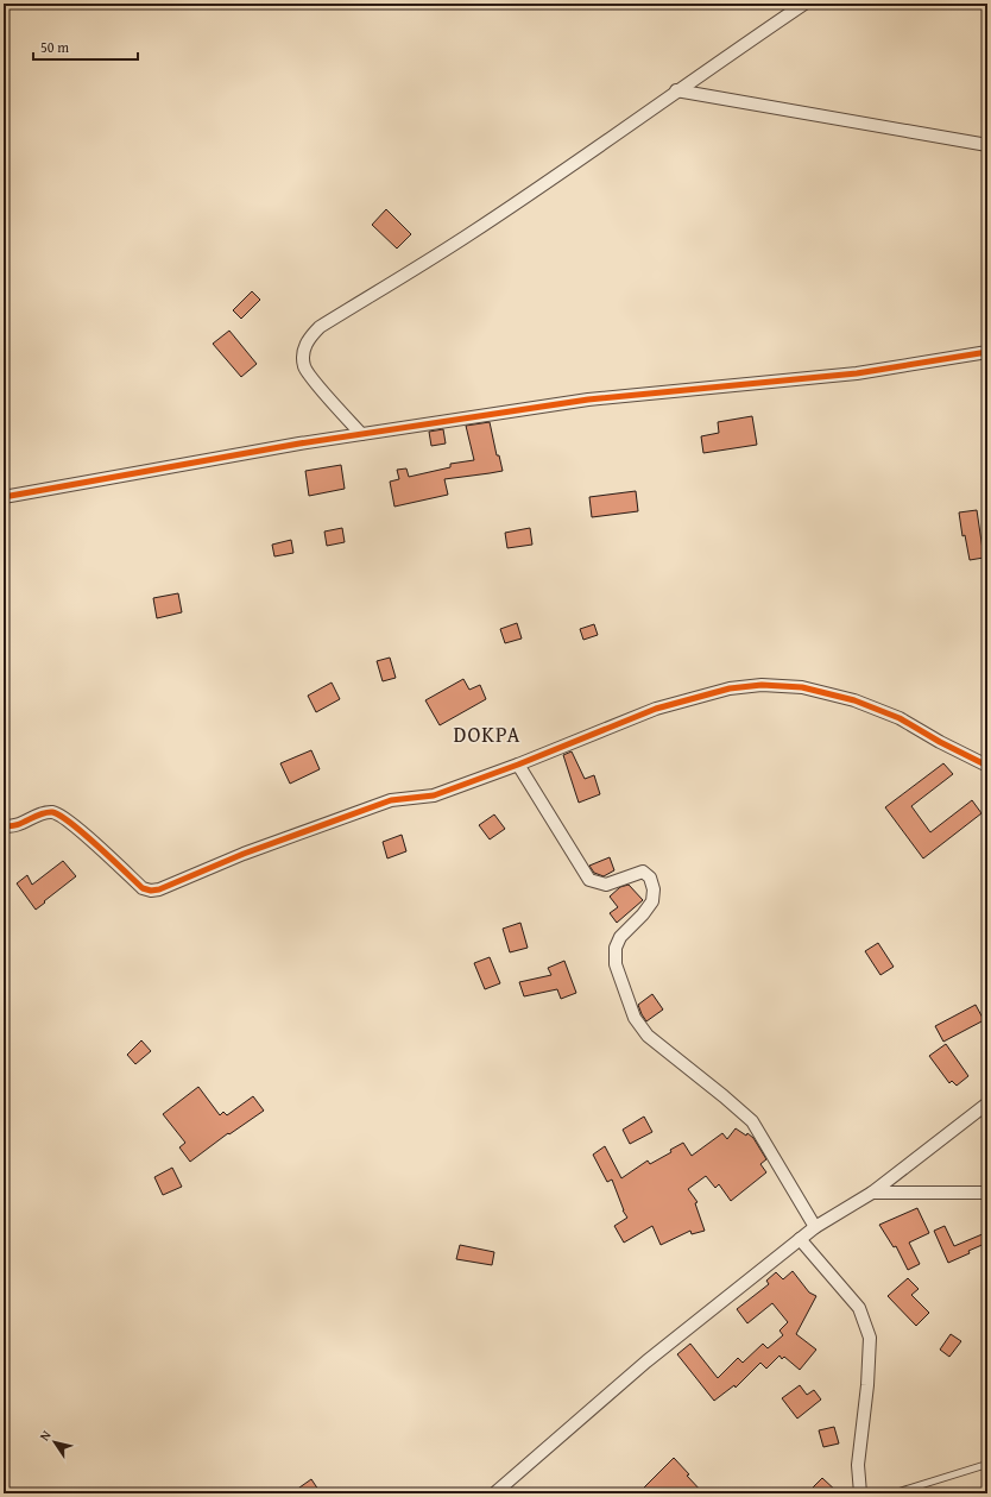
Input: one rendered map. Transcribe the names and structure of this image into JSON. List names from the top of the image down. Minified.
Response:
{"districts":["DOKPA"],"scale_bar":"50 m","north":"top left"}
